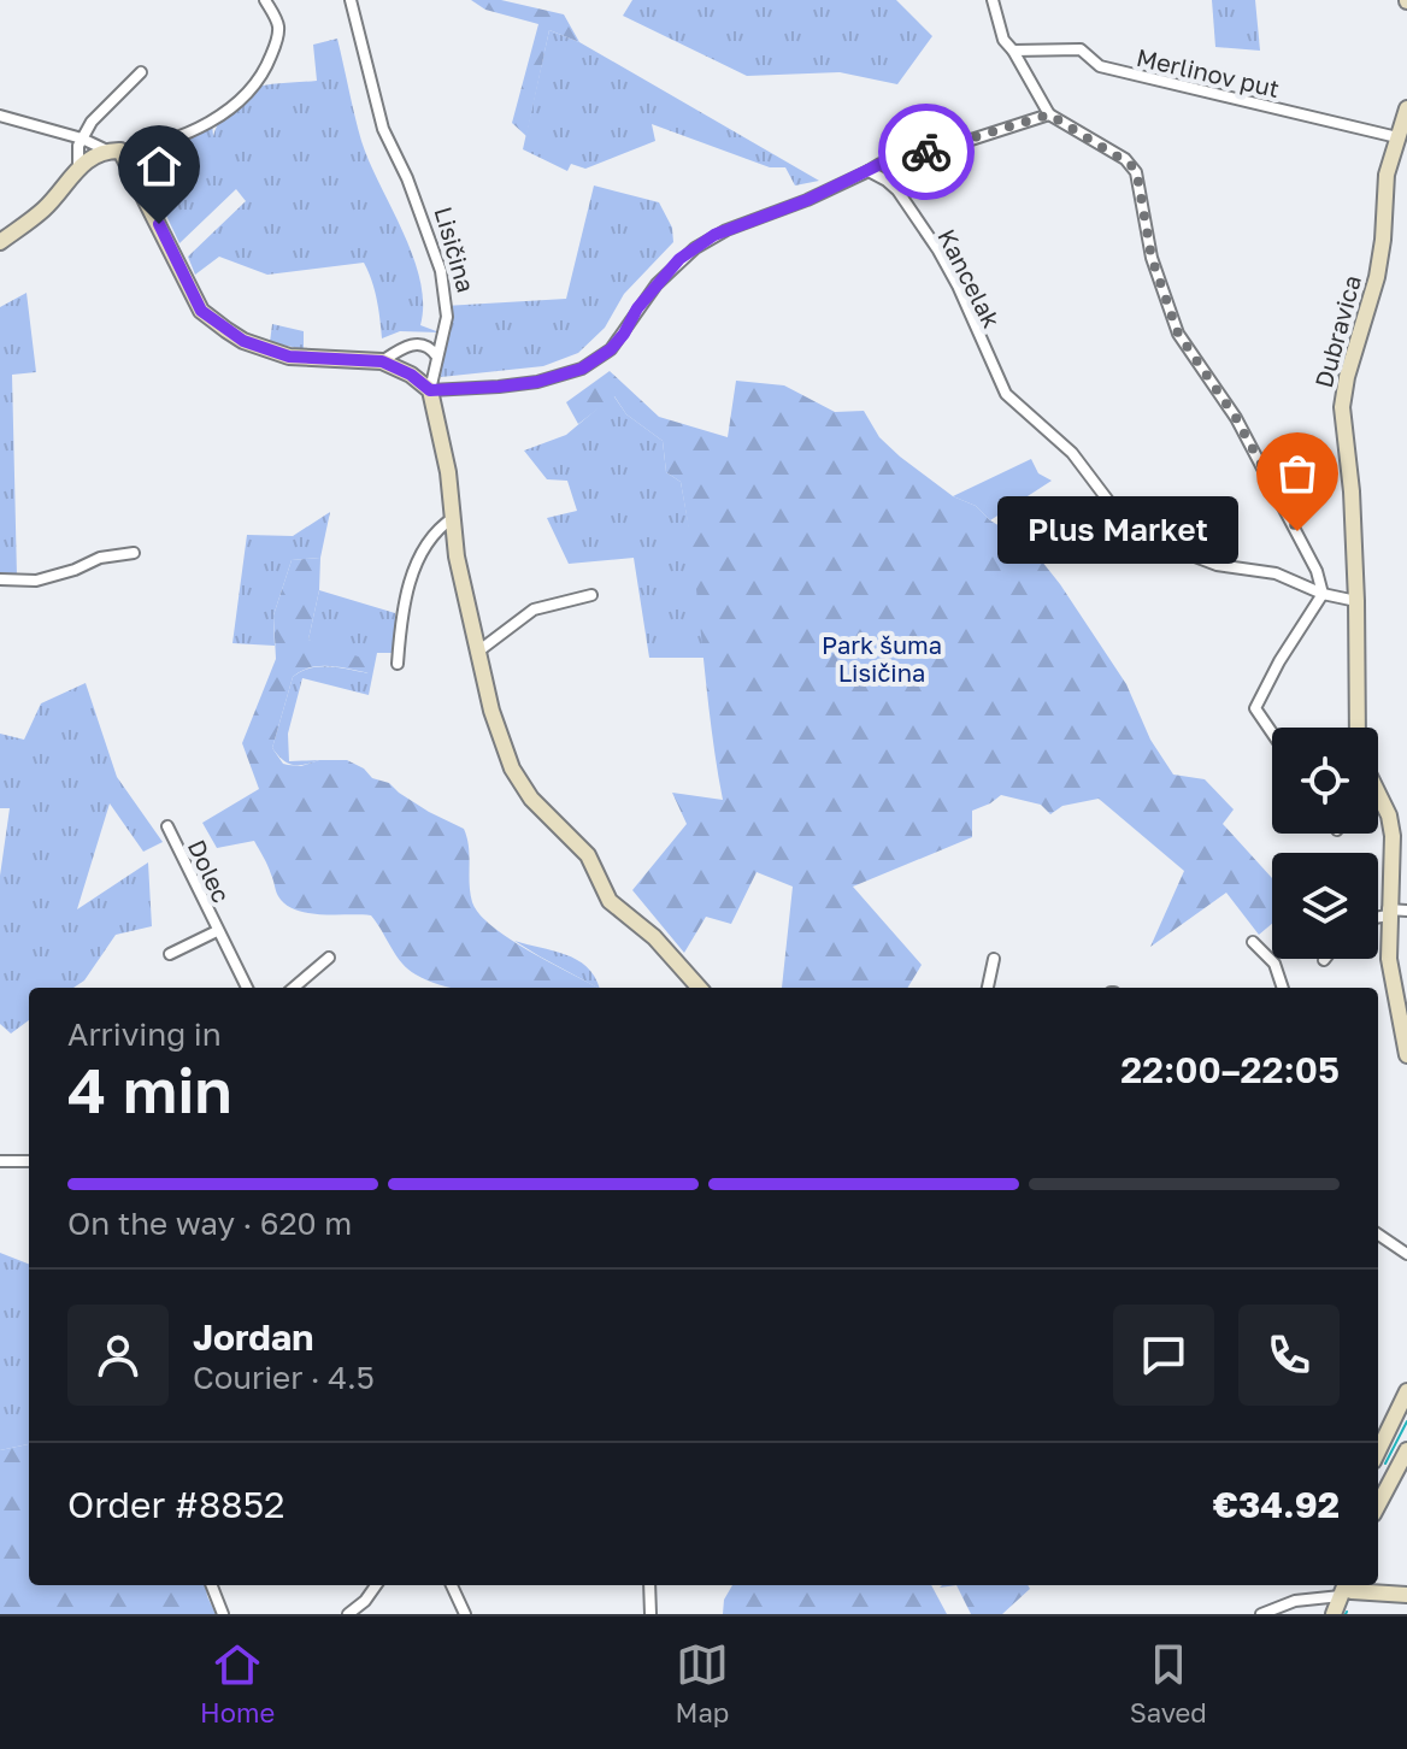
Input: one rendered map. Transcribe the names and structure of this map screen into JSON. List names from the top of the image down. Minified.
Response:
{"streets":{"street":["Merlinov put","Lisičina","Kancelak","Dubravica","Dolec"]},"crossings":[["Merlinov put","Dubravica"],["Kancelak","Dubravica"]],"parks":["Park šuma Lisičina"],"places":["Plus Market"],"page":{"bubble":"Plus Market","heading":["4 min","Arriving in","22:00–22:05"],"panel":["Jordan","Courier · 4.5","Order #8852","€34.92"],"bar":"On the way · 620 m","tabs":["Home","Map","Saved"]}}
